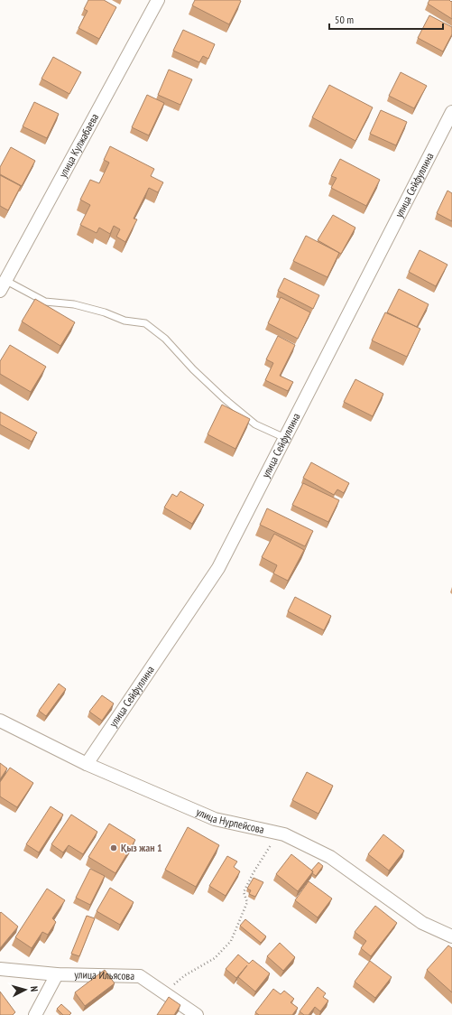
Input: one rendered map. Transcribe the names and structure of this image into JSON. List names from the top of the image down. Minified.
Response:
{"streets":{"street":["улица Кулжабаева","улица Сейфуллина","улица Нурпейсова","улица Ильясова"]},"crossings":[["улица Сейфуллина","улица Нурпейсова"]],"places":["Қыз жан 1"],"scale_bar":"50 m","north":"right"}
